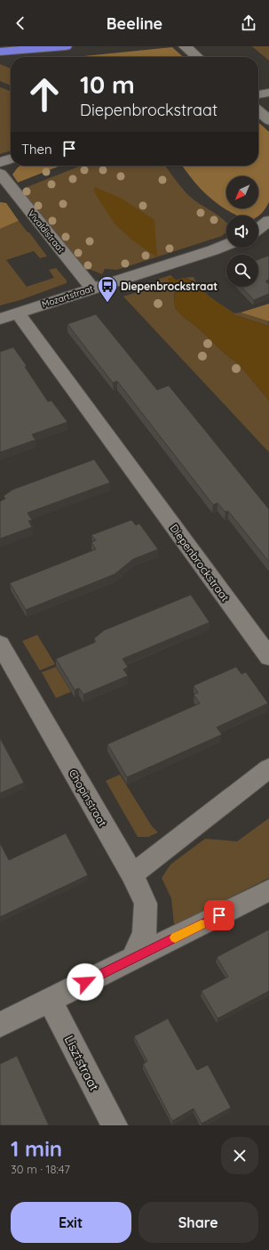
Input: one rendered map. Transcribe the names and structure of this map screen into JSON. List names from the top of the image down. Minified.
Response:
{"streets":{"street":["Vivaldistraat","Mozartstraat","Diepenbrockstraat","Chopinstraat","Lisztstraat"]},"crossings":[["Vivaldistraat","Mozartstraat"],["Mozartstraat","Diepenbrockstraat"]],"places":{"bus stop":["Diepenbrockstraat"]},"north":"bottom left","page":{"header":"Beeline","turn":["10 m","Diepenbrockstraat"],"then":"Then","heading":["1 min","30 m · 18:47"],"buttons":["Exit","Share"]}}
